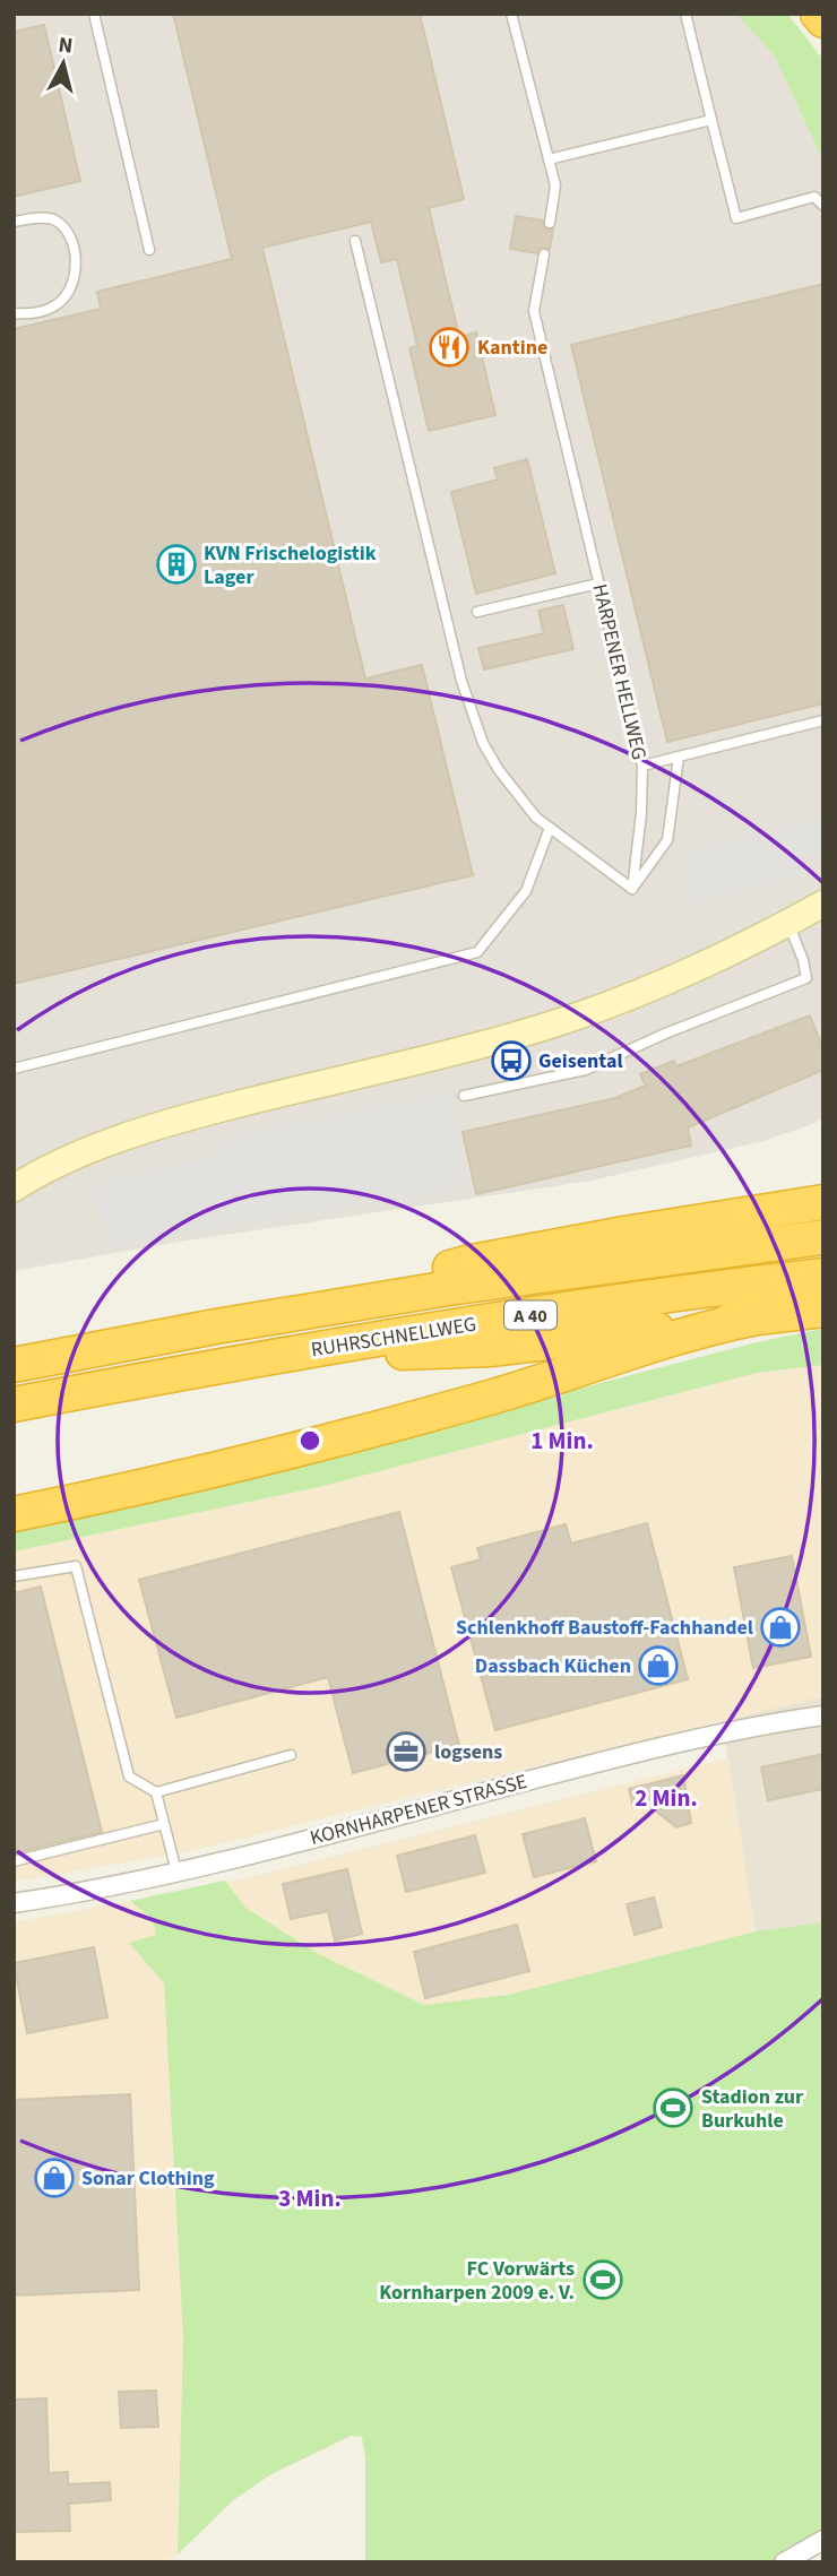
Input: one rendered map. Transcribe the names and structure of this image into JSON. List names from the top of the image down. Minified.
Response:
{"streets":{"highway":["A 40","RUHRSCHNELLWEG"],"street":["KORNHARPENER STRASSE"],"lane":["HARPENER HELLWEG"]},"places":{"restaurant":["Kantine"],"building":["KVN Frischelogistik Lager"],"bus stop":["Geisental"],"shop":["Schlenkhoff Baustoff-Fachhandel","Dassbach Küchen","Sonar Clothing"],"office":["logsens"],"sports":["Stadion zur Burkuhle","FC Vorwärts Kornharpen 2009 e. V."]},"north":"top","rings":["1 Min.","2 Min.","3 Min."]}
